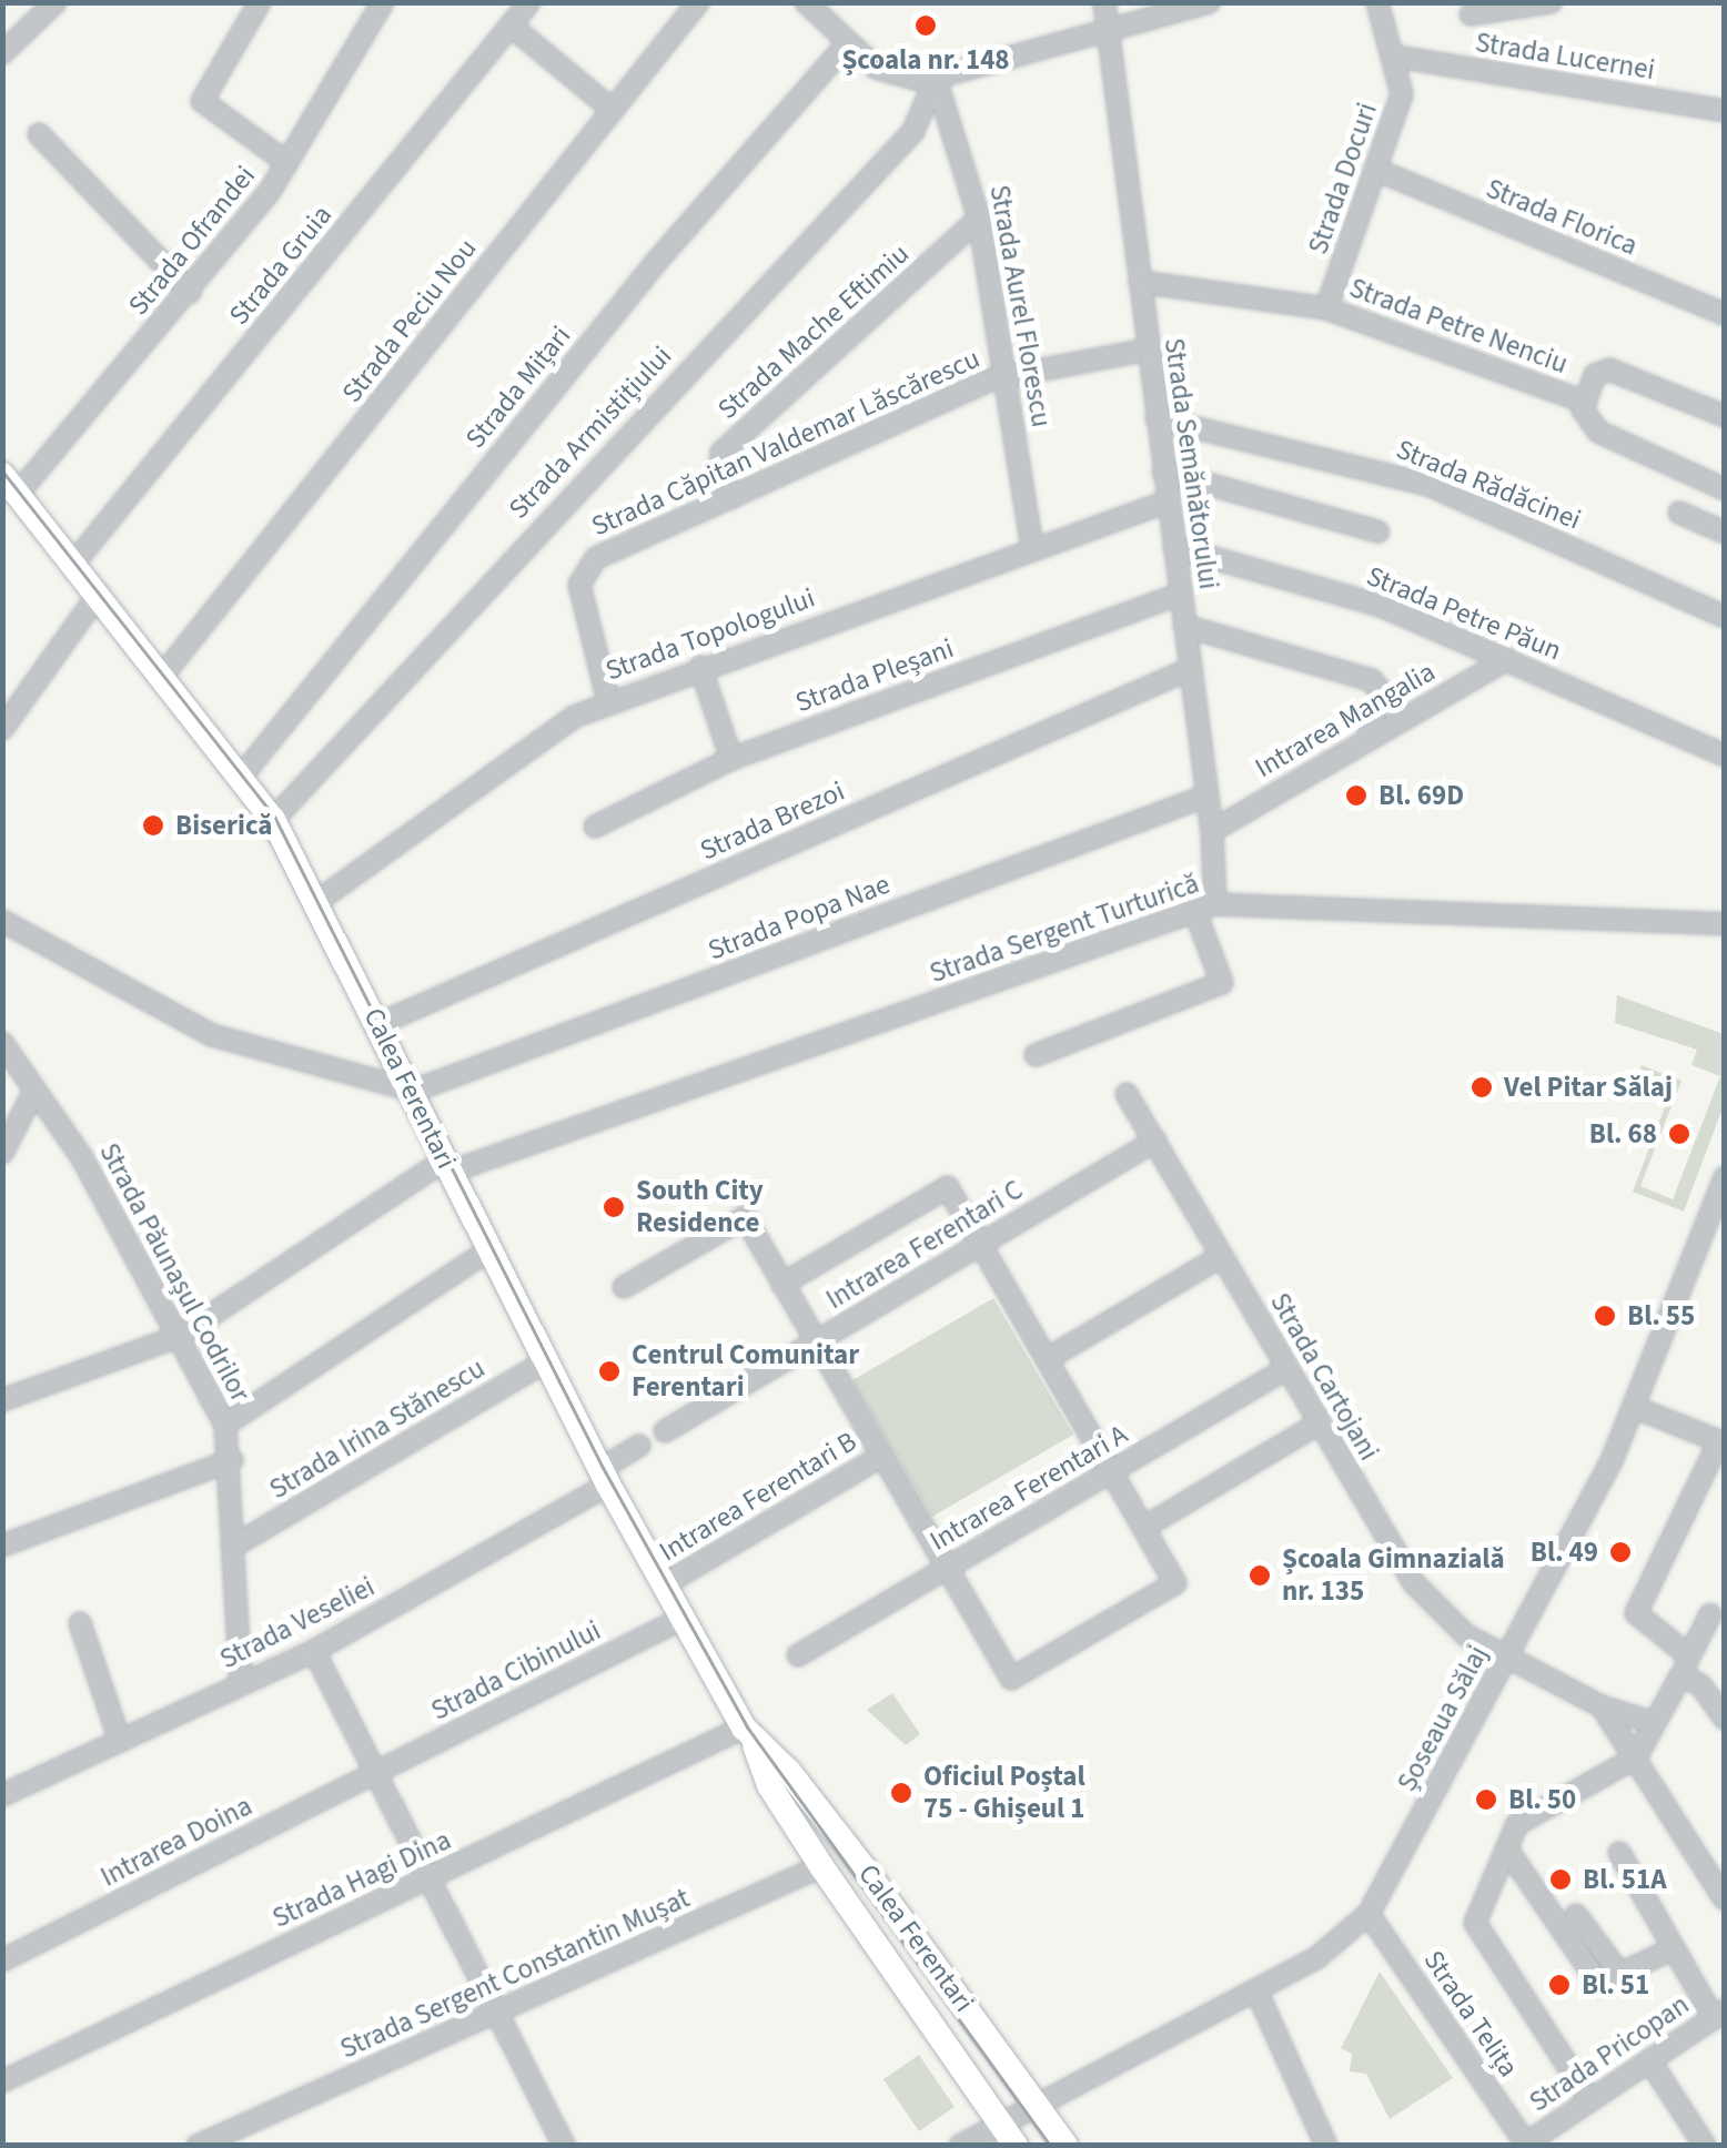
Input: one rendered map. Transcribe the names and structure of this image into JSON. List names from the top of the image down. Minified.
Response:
{"streets":{"main road":["Calea Ferentari"],"street":["Strada Lucernei","Strada Docuri","Strada Florica","Strada Ofrandei","Strada Gruia","Strada Aurel Florescu","Strada Peciu Nou","Strada Petre Nenciu","Strada Mache Eftimiu","Strada Mițari","Strada Armistițiului","Strada Căpitan Valdemar Lăscărescu","Strada Semănătorului","Strada Rădăcinei","Strada Petre Păun","Strada Topologului","Strada Pleșani","Intrarea Mangalia","Strada Brezoi","Strada Popa Nae","Strada Sergent Turturică","Intrarea Ferentari C","Strada Păunașul Codrilor","Strada Cartojani","Strada Irina Stănescu","Intrarea Ferentari A","Intrarea Ferentari B","Strada Veseliei","Strada Cibinului","Șoseaua Sălaj","Intrarea Doina","Strada Hagi Dina","Strada Sergent Constantin Mușat","Strada Telița","Strada Pricopan"]},"crossings":[["Strada Lucernei","Strada Docuri"],["Strada Docuri","Strada Florica"],["Strada Docuri","Strada Petre Nenciu"],["Strada Ofrandei","Calea Ferentari"],["Strada Gruia","Calea Ferentari"],["Strada Aurel Florescu","Strada Mache Eftimiu"],["Strada Aurel Florescu","Strada Armistițiului"],["Strada Aurel Florescu","Strada Căpitan Valdemar Lăscărescu"],["Strada Aurel Florescu","Strada Topologului"],["Strada Peciu Nou","Calea Ferentari"],["Strada Petre Nenciu","Strada Semănătorului"],["Strada Mache Eftimiu","Strada Căpitan Valdemar Lăscărescu"],["Strada Mițari","Calea Ferentari"],["Strada Armistițiului","Calea Ferentari"],["Strada Căpitan Valdemar Lăscărescu","Strada Semănătorului"],["Strada Căpitan Valdemar Lăscărescu","Strada Topologului"],["Strada Semănătorului","Strada Rădăcinei"],["Strada Semănătorului","Strada Petre Păun"],["Strada Semănătorului","Strada Topologului"],["Strada Semănătorului","Strada Pleșani"],["Strada Semănătorului","Intrarea Mangalia"],["Strada Semănătorului","Strada Brezoi"],["Strada Semănătorului","Strada Popa Nae"],["Strada Semănătorului","Strada Sergent Turturică"],["Strada Petre Păun","Intrarea Mangalia"],["Strada Topologului","Calea Ferentari"],["Strada Brezoi","Calea Ferentari"],["Strada Popa Nae","Calea Ferentari"],["Strada Sergent Turturică","Calea Ferentari"],["Strada Sergent Turturică","Strada Păunașul Codrilor"],["Calea Ferentari","Strada Irina Stănescu"],["Calea Ferentari","Intrarea Ferentari B"],["Calea Ferentari","Strada Veseliei"],["Calea Ferentari","Strada Cibinului"],["Calea Ferentari","Șoseaua Sălaj"],["Calea Ferentari","Strada Hagi Dina"],["Calea Ferentari","Strada Sergent Constantin Mușat"],["Intrarea Ferentari C","Strada Cartojani"],["Strada Păunașul Codrilor","Strada Irina Stănescu"],["Strada Păunașul Codrilor","Strada Veseliei"],["Strada Cartojani","Intrarea Ferentari A"],["Strada Cartojani","Șoseaua Sălaj"],["Strada Cibinului","Intrarea Doina"],["Șoseaua Sălaj","Strada Telița"],["Strada Telița","Strada Pricopan"]],"places":["Școala nr. 148","Bl. 69D","Biserică","Vel Pitar Sălaj","Bl. 68","South City Residence","Bl. 55","Centrul Comunitar Ferentari","Bl. 49","Școala Gimnazială nr. 135","Oficiul Poștal 75 - Ghișeul 1","Bl. 50","Bl. 51A","Bl. 51"]}
